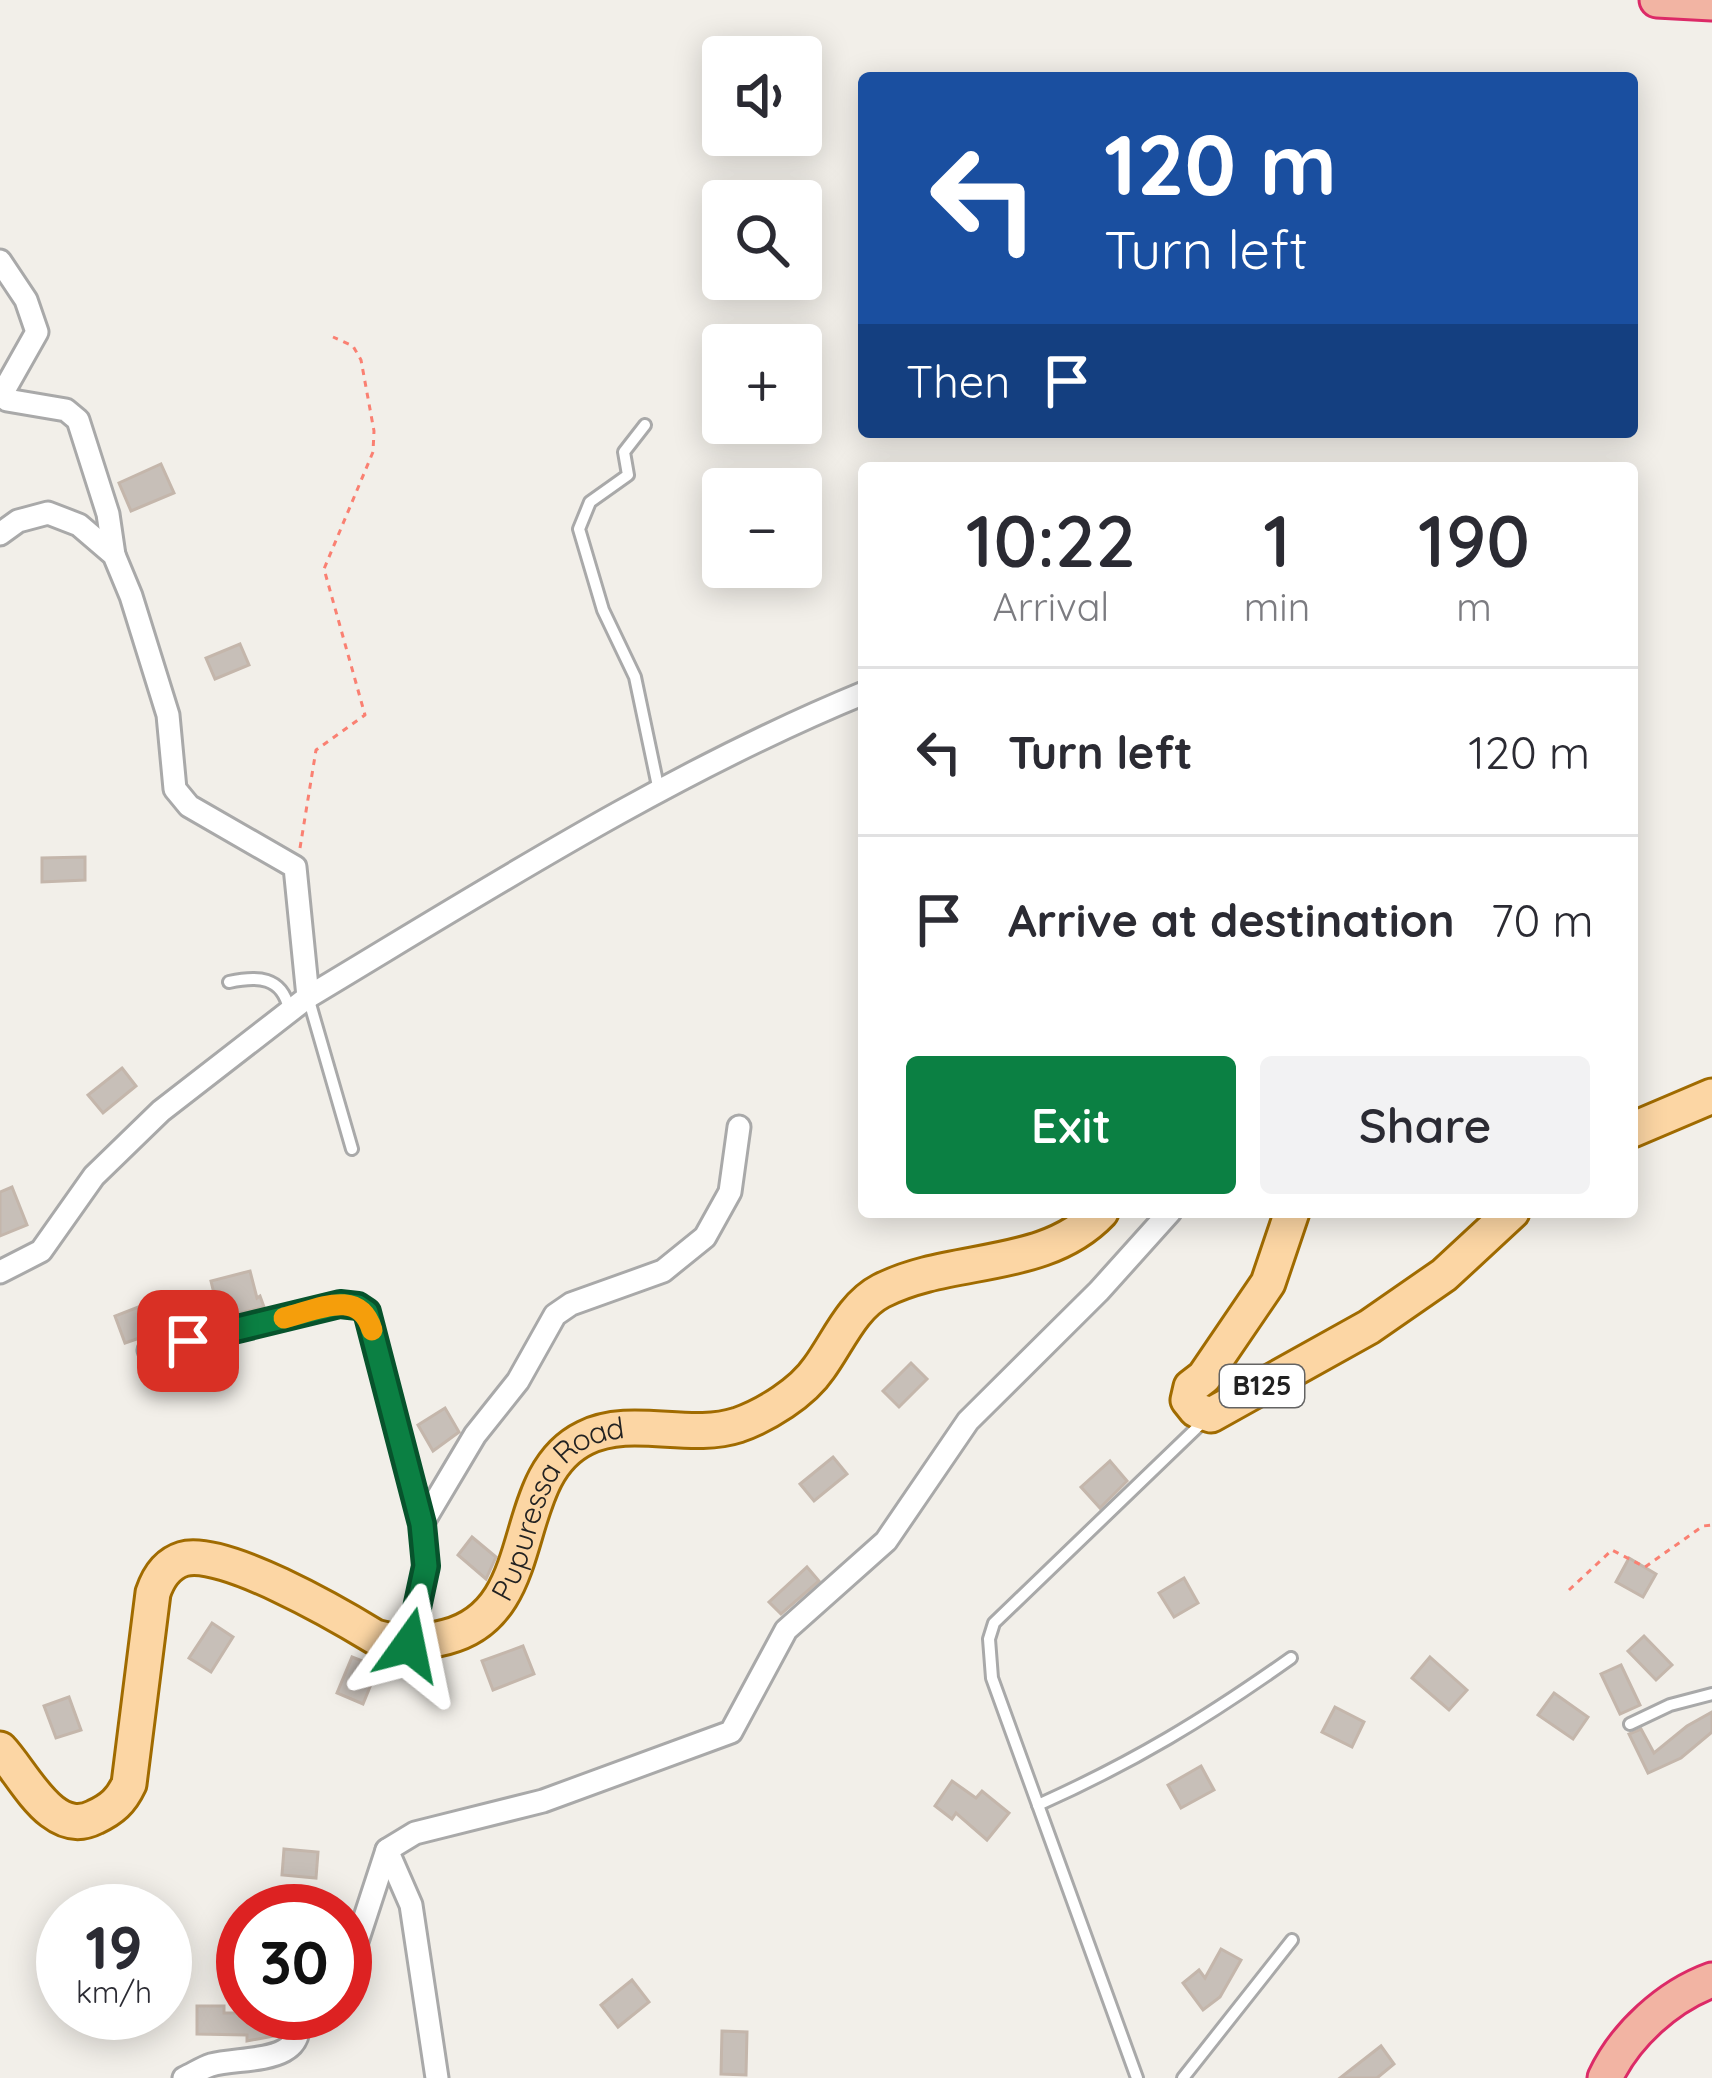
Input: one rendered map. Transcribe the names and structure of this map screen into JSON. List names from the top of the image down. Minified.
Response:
{"streets":{"main road":["B125","Pupuressa Road"]},"page":{"map_buttons":["+","−"],"turn":["120 m","Turn left"],"then":"Then","eta":["10:22","Arrival","1","min","190","m"],"list":[{"name":"Turn left","value":"120 m"},{"name":"Arrive at destination","value":"70 m"}],"buttons":["Exit","Share"],"speed":"19 km/h","limit":"30"}}
